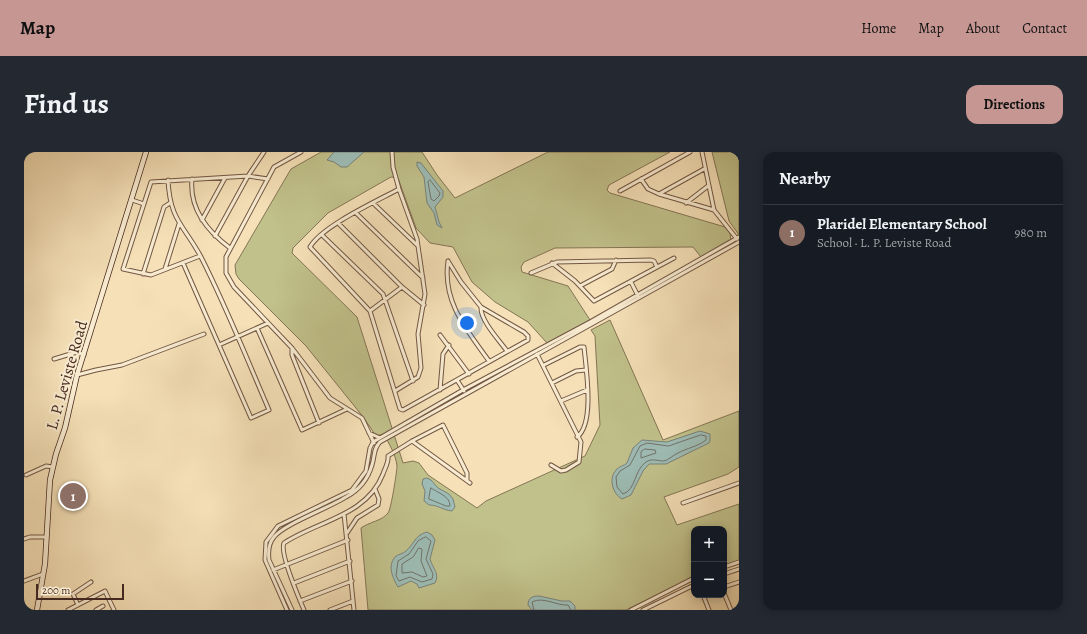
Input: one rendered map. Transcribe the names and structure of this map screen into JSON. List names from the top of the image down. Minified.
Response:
{"streets":{"main road":["L. P. Leviste Road"]},"scale_bar":"200 m","page":{"header":"Map","nav":["Home","Map","About","Contact"],"title":"Find us","buttons":"Directions","heading":"Nearby","list":[{"mark":"1","name":"Plaridel Elementary School","note":"School · L. P. Leviste Road","value":"980 m"}],"pins":"1","map_buttons":["+","−"],"scale":"200 m"}}
